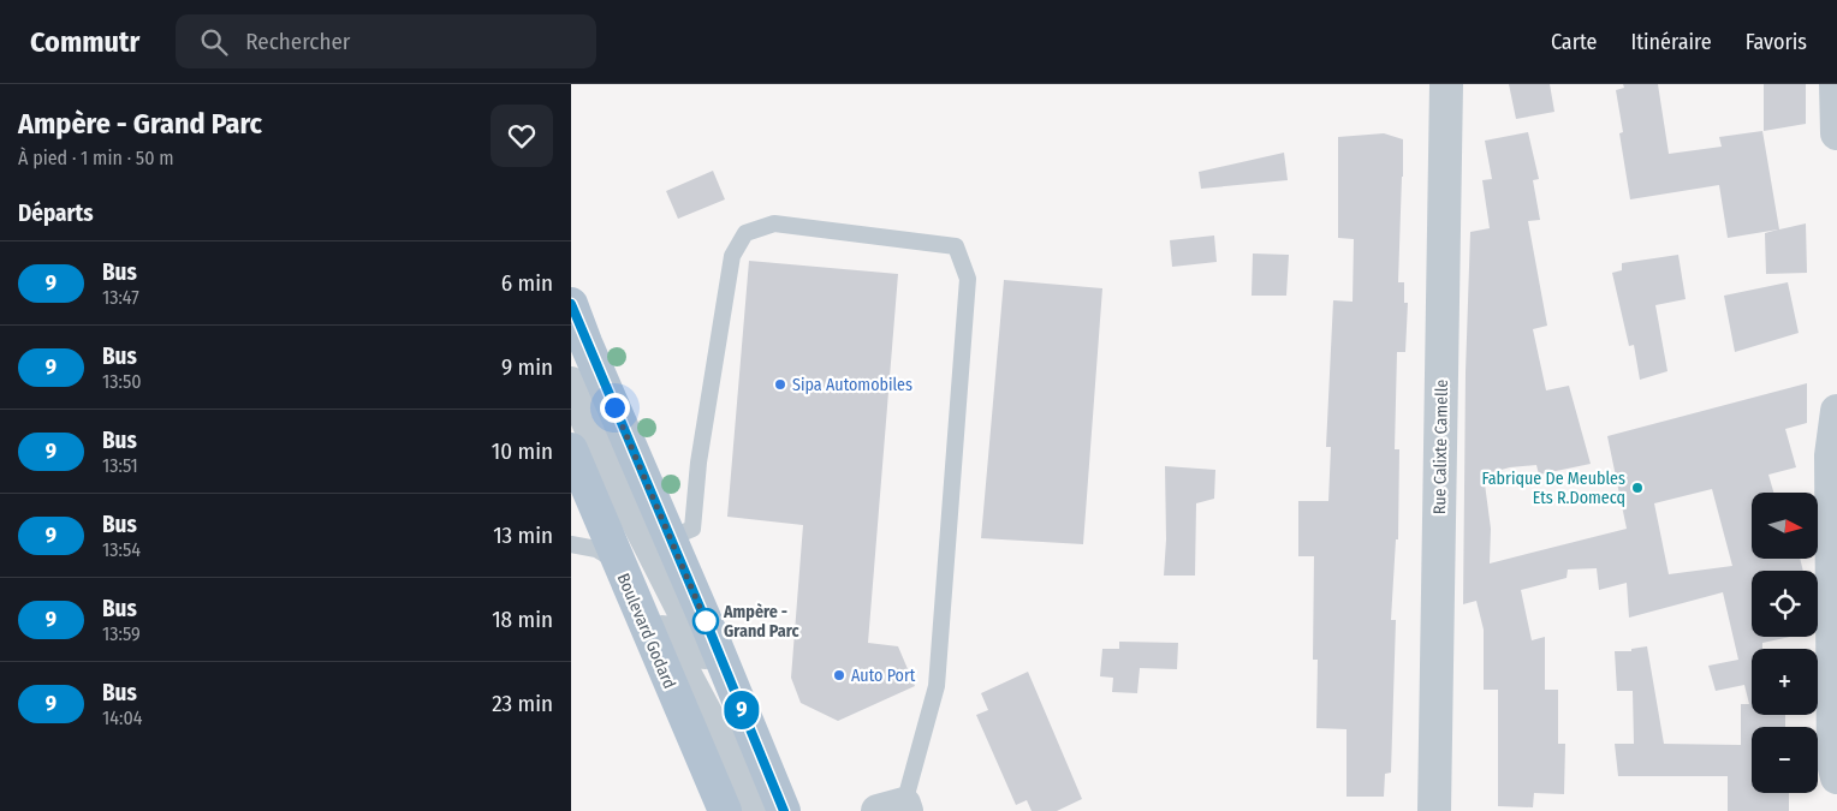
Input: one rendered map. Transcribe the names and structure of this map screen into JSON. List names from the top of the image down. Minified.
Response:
{"streets":{"main road":["Boulevard Godard"],"street":["Rue Calixte Camelle"]},"places":["Sipa Automobiles","Fabrique De Meubles Ets R.Domecq","Ampère - Grand Parc","Auto Port"],"lines":["bus line 9"],"north":"right","page":{"header":"Commutr","search":"Rechercher","nav":["Carte","Itinéraire","Favoris"],"heading":[["Ampère - Grand Parc","À pied · 1 min · 50 m"],"Départs"],"on_map":"9","list":[{"mark":"9","name":"Bus","note":"13:47","value":"6 min"},{"mark":"9","name":"Bus","note":"13:50","value":"9 min"},{"mark":"9","name":"Bus","note":"13:51","value":"10 min"},{"mark":"9","name":"Bus","note":"13:54","value":"13 min"},{"mark":"9","name":"Bus","note":"13:59","value":"18 min"},{"mark":"9","name":"Bus","note":"14:04","value":"23 min"}],"map_buttons":["+","−"]}}
